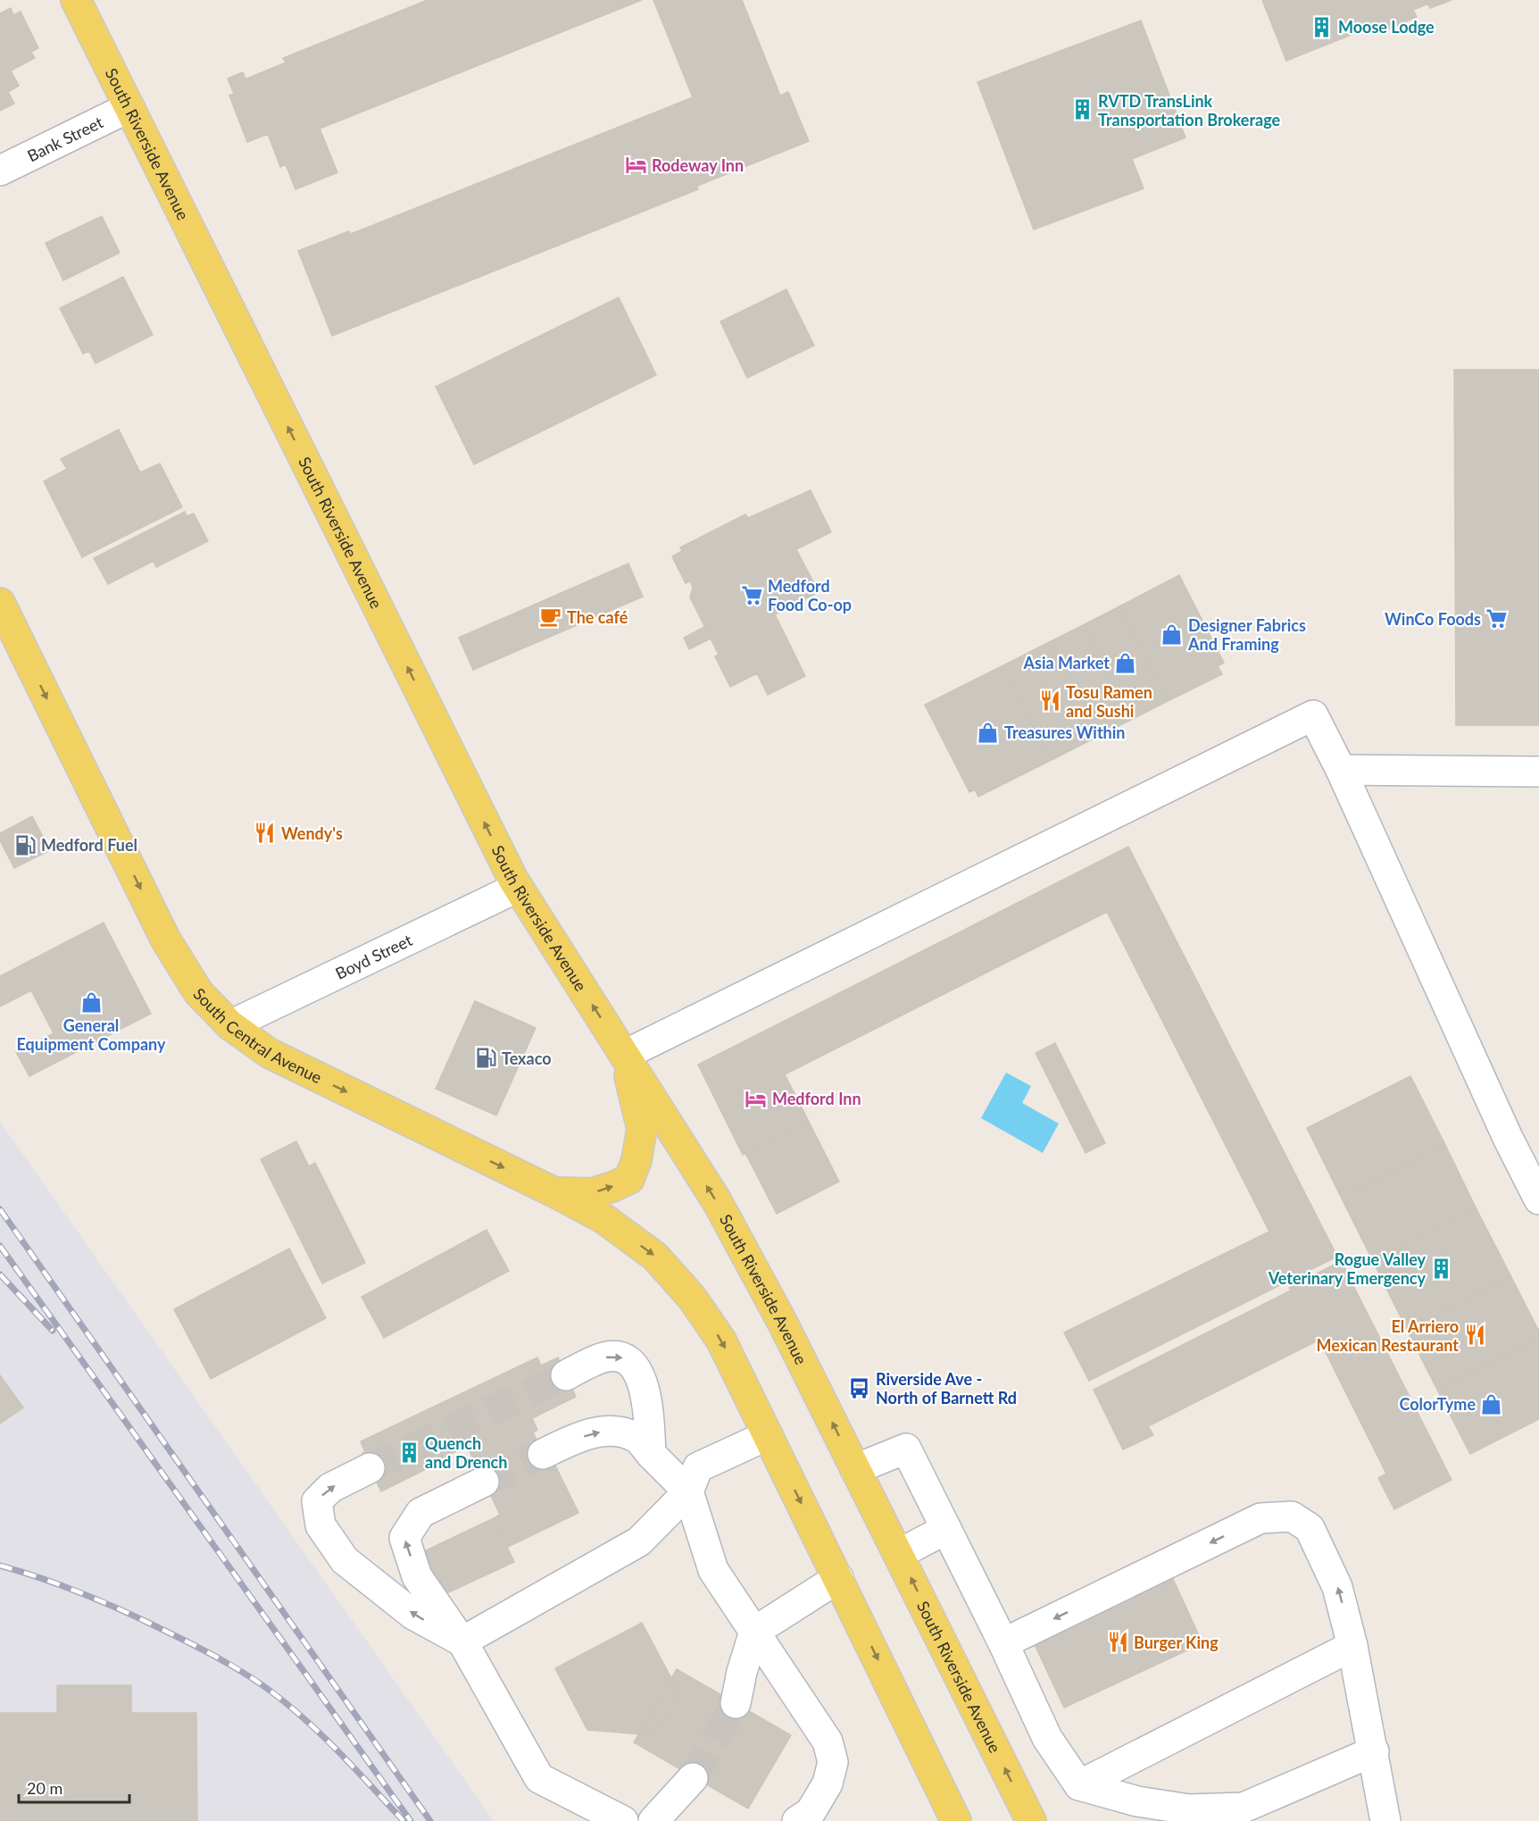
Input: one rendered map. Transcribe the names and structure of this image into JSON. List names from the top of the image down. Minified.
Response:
{"streets":{"main road":["South Riverside Avenue","South Central Avenue"],"street":["Bank Street","Boyd Street"]},"crossings":[["Bank Street","South Riverside Avenue"],["South Riverside Avenue","Boyd Street"],["Boyd Street","South Central Avenue"]],"one_way":["South Riverside Avenue","South Central Avenue"],"places":{"building":["Moose Lodge","RVTD TransLink Transportation Brokerage","Rogue Valley Veterinary Emergency","Quench and Drench"],"hotel":["Rodeway Inn","Medford Inn"],"supermarket":["Medford Food Co-op","WinCo Foods"],"cafe":["The café"],"shop":["Designer Fabrics And Framing","Asia Market","Treasures Within","General Equipment Company","ColorTyme"],"restaurant":["Tosu Ramen and Sushi","Wendy's","El Arriero Mexican Restaurant","Burger King"],"fuel station":["Medford Fuel","Texaco"],"bus stop":["Riverside Ave - North of Barnett Rd"]},"scale_bar":"20 m"}
